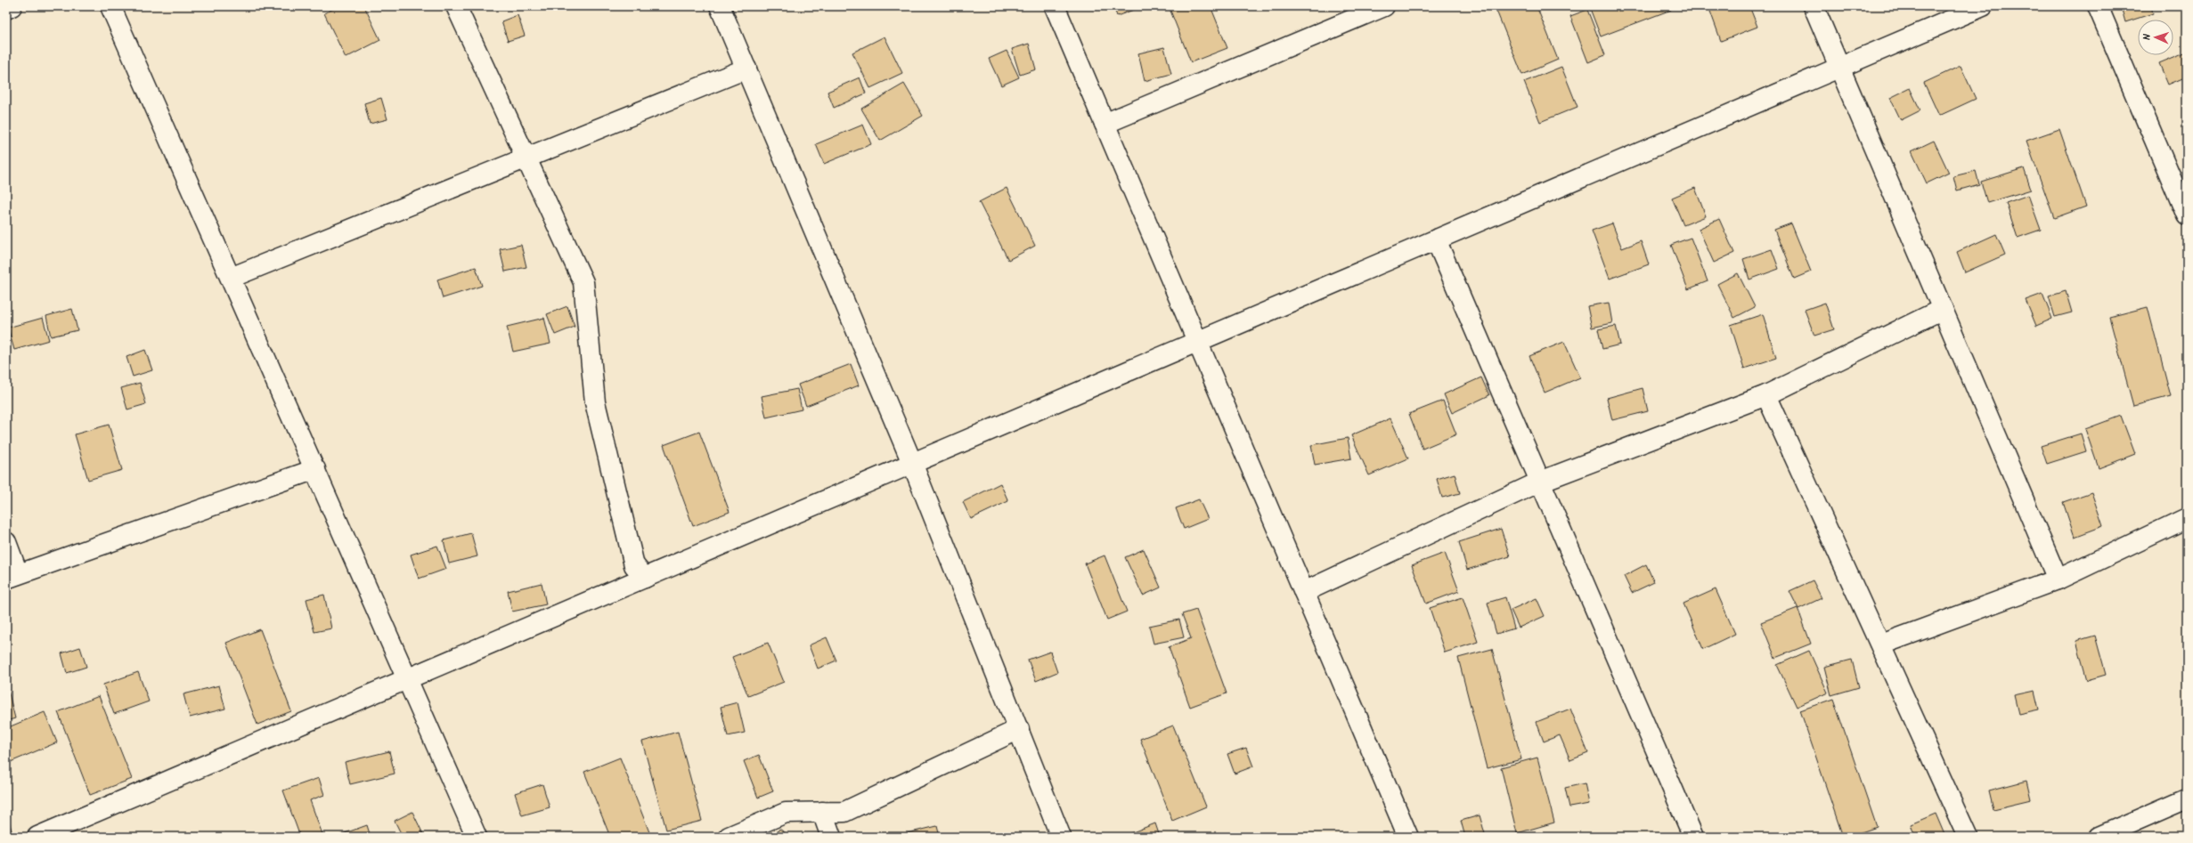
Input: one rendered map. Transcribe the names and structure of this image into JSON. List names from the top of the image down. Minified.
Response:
{"north":"left"}
